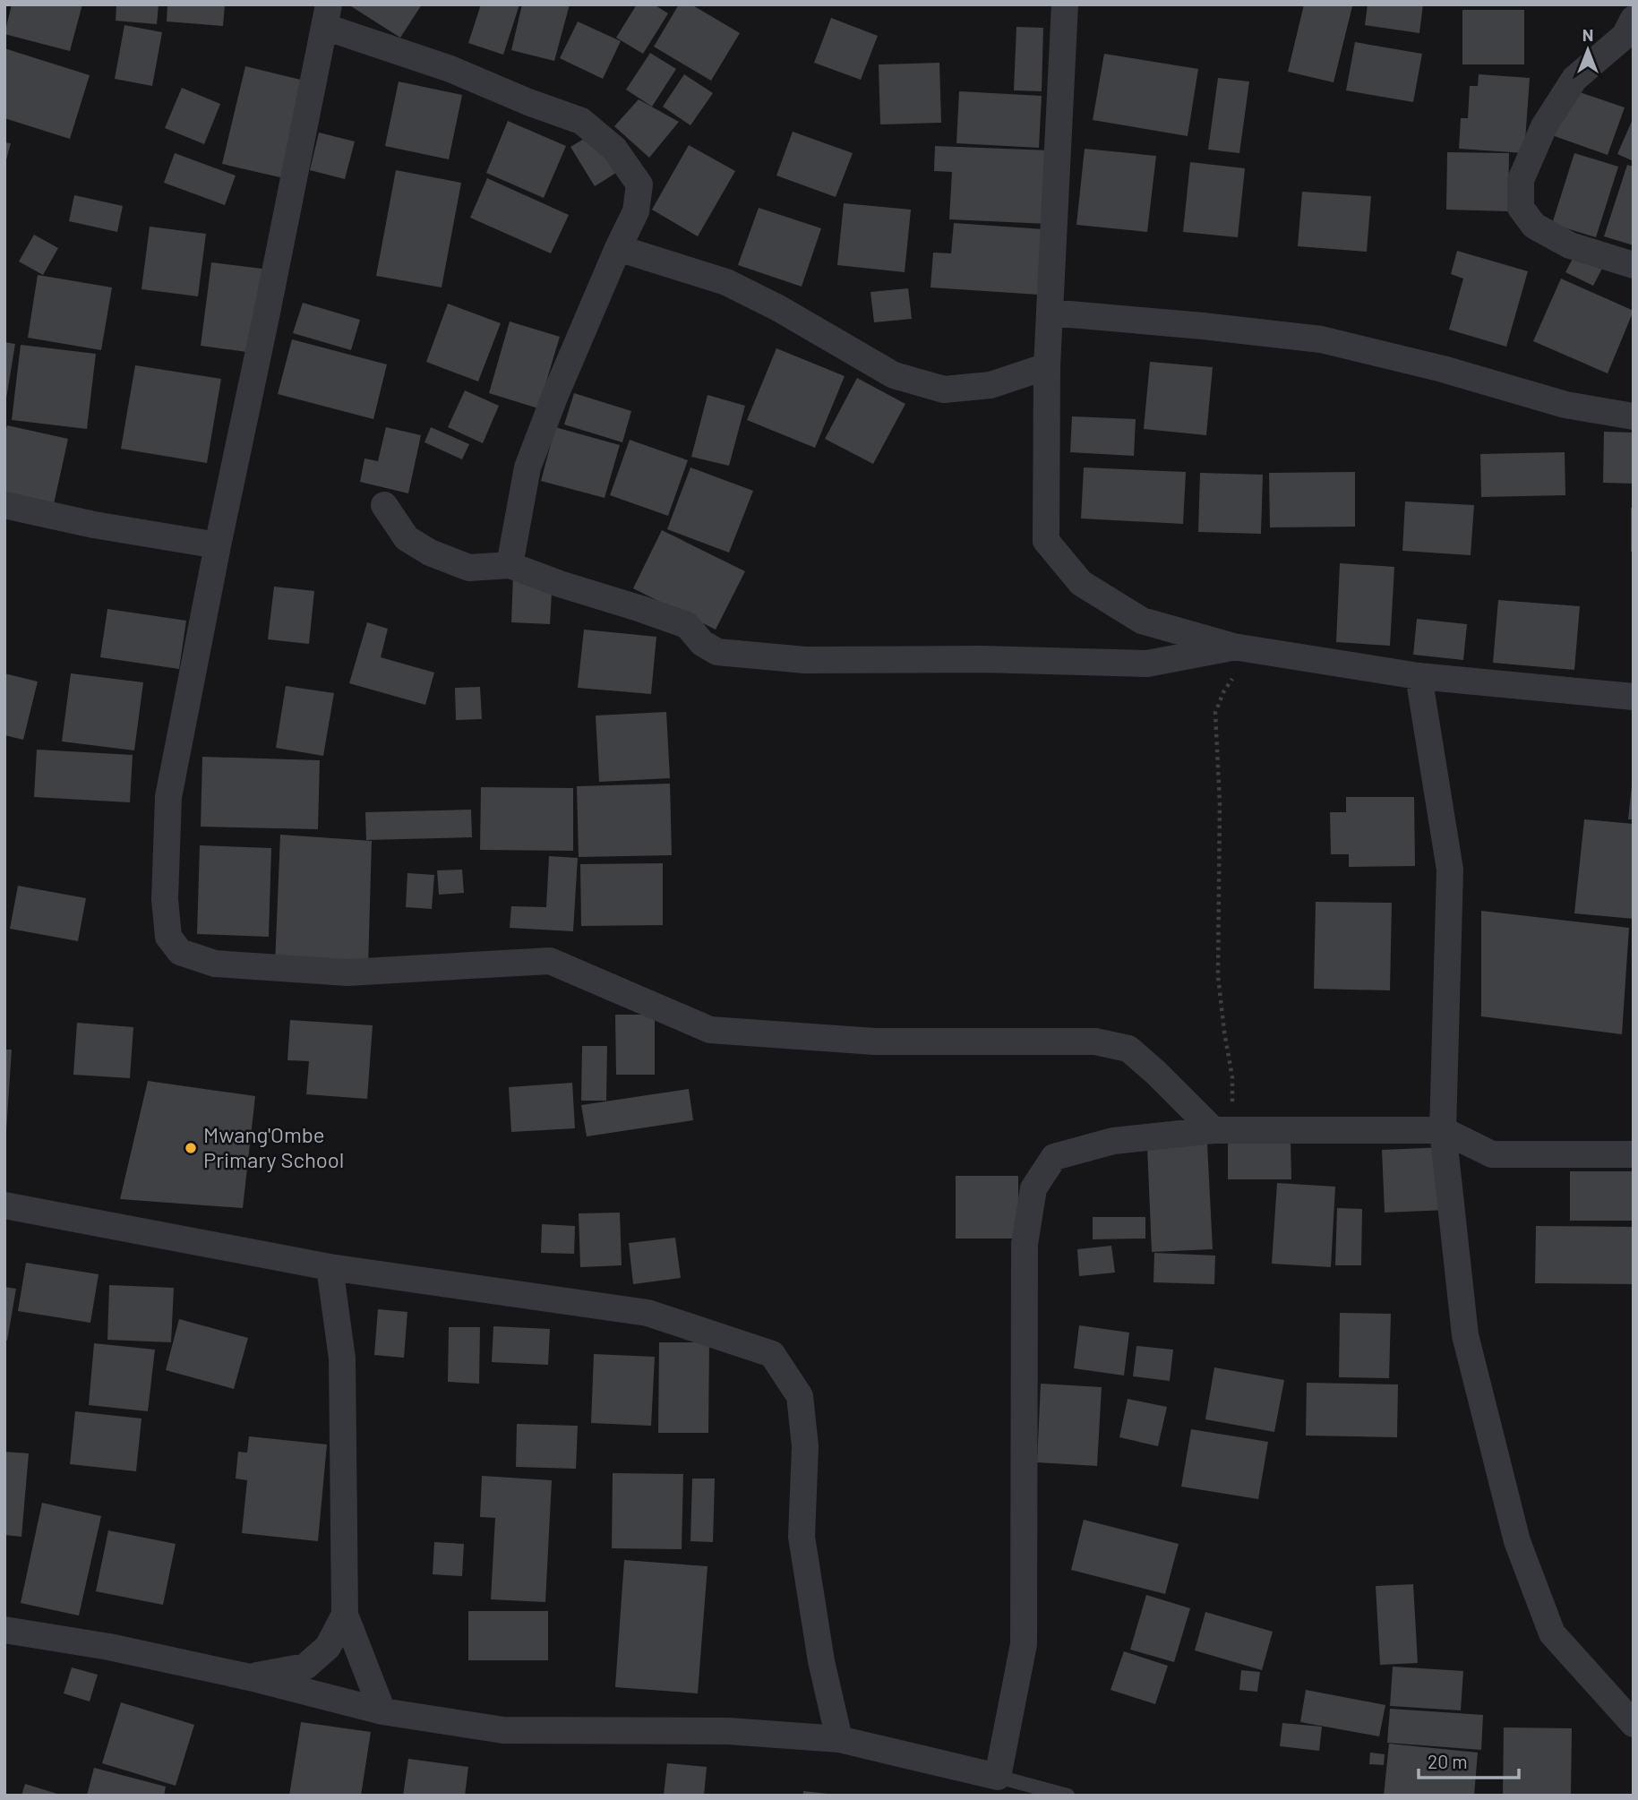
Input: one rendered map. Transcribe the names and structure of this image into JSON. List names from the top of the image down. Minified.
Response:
{"places":["Mwang'Ombe Primary School"],"scale_bar":"20 m","north":"top"}
